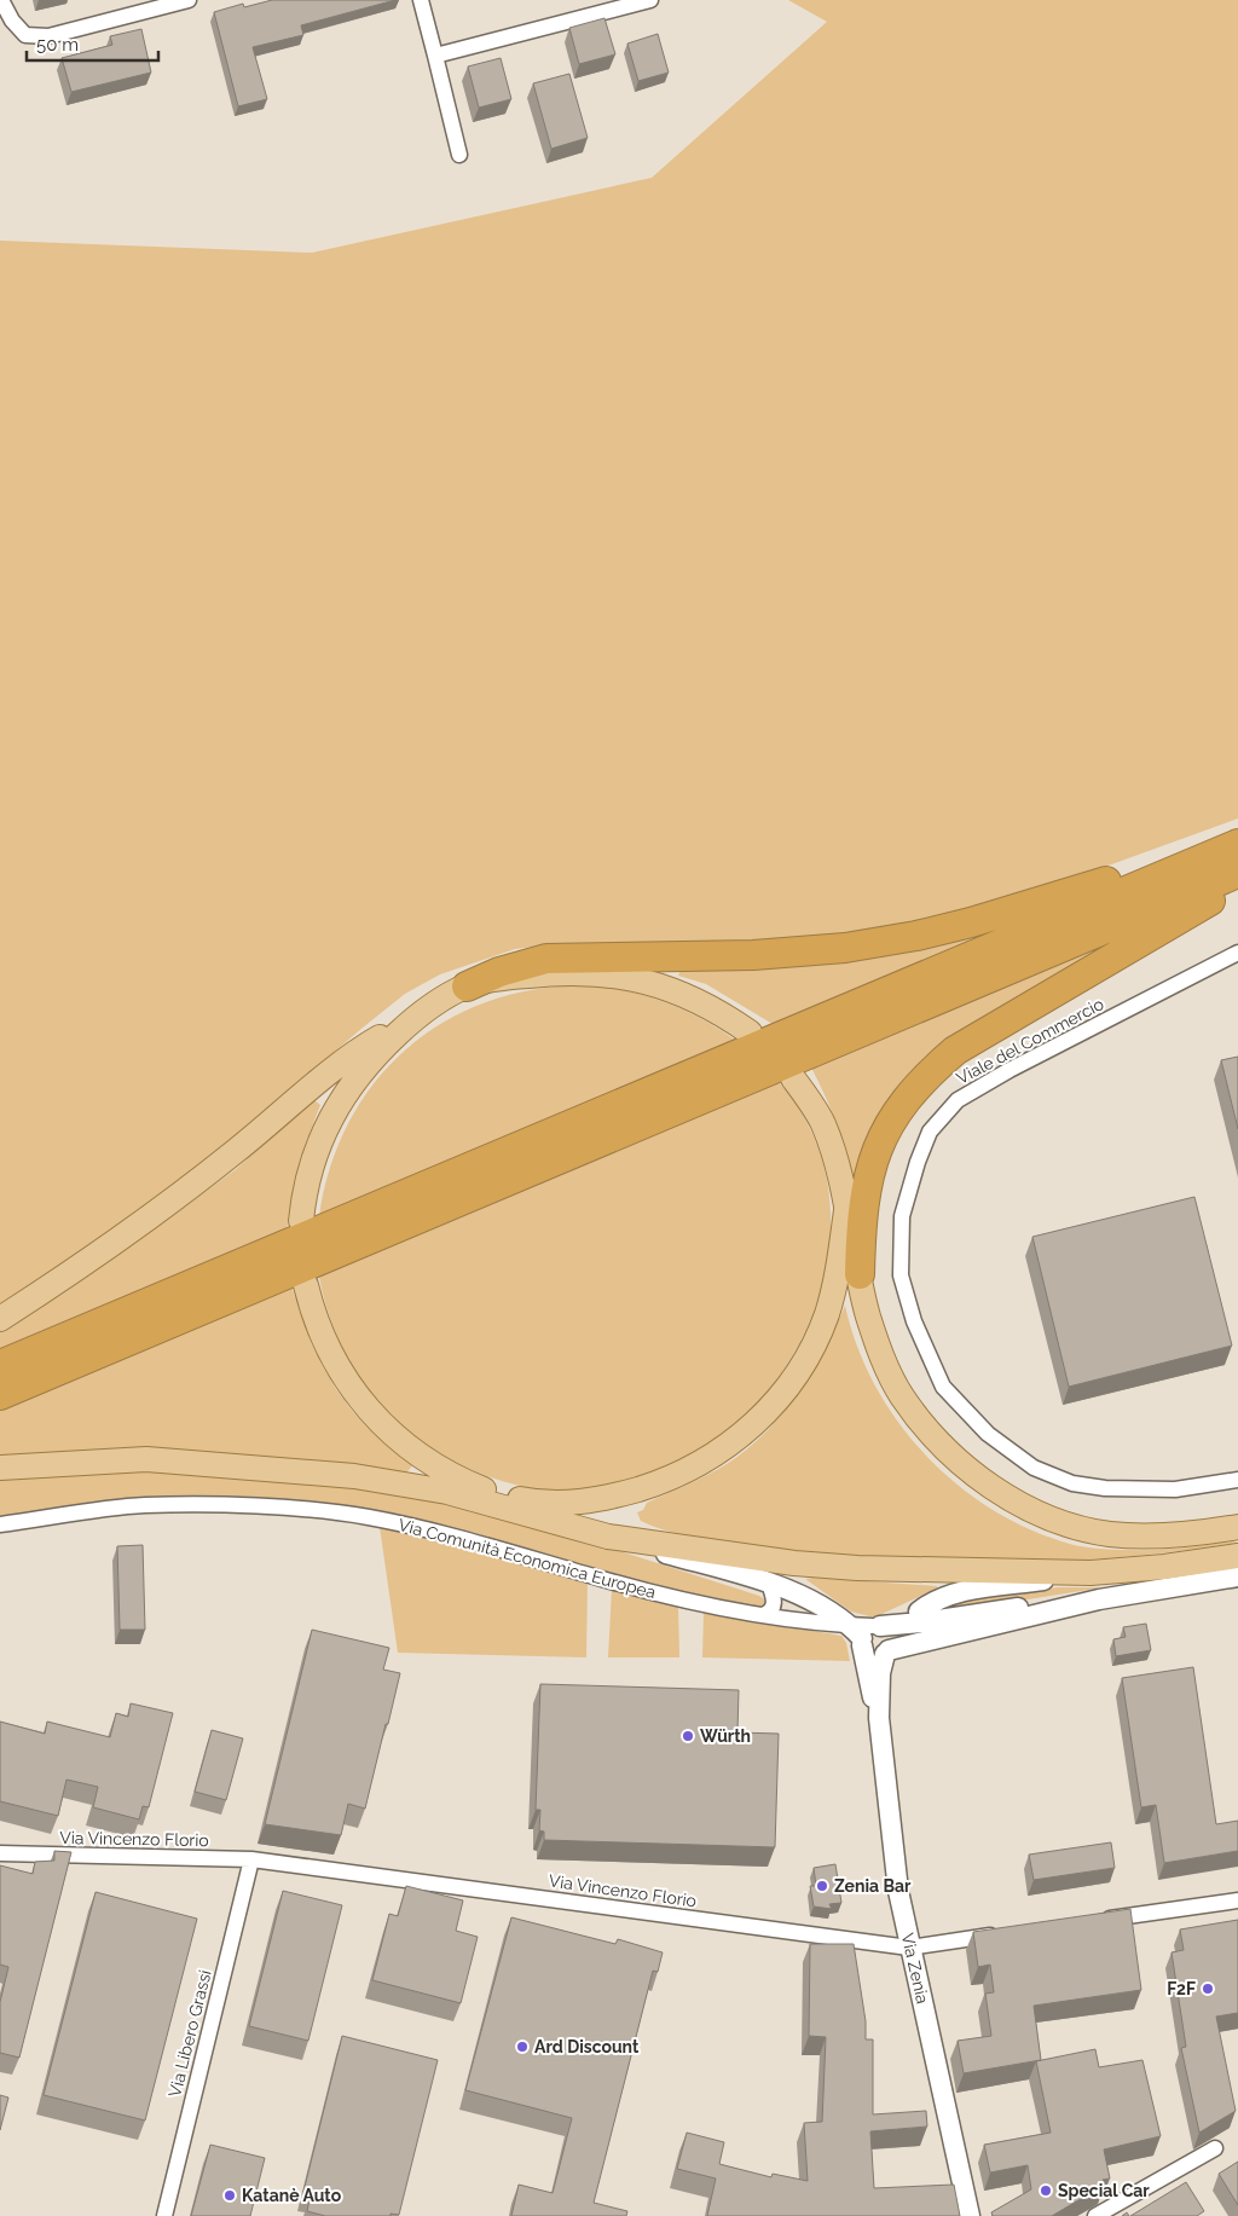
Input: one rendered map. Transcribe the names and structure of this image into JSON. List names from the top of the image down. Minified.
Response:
{"streets":{"street":["Viale del Commercio","Via Comunità Economica Europea","Via Vincenzo Florio","Via Zenia","Via Libero Grassi"]},"crossings":[["Via Vincenzo Florio","Via Zenia"],["Via Vincenzo Florio","Via Libero Grassi"]],"places":["Würth","Zenia Bar","F2F","Ard Discount","Special Car","Katanè Auto"],"scale_bar":"50 m"}
